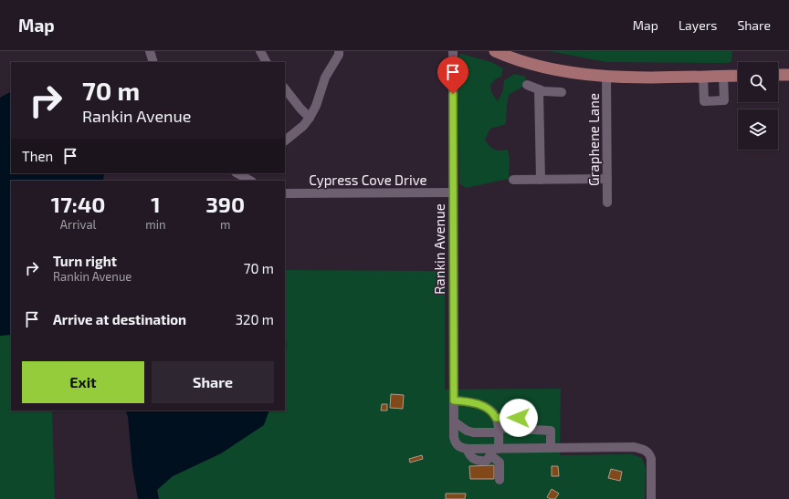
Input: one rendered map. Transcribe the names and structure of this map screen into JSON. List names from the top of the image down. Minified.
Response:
{"streets":{"street":["Graphene Lane","Cypress Cove Drive","Rankin Avenue"]},"crossings":[["Cypress Cove Drive","Rankin Avenue"]],"page":{"header":"Map","nav":["Map","Layers","Share"],"turn":["70 m","Rankin Avenue"],"then":"Then","eta":["17:40","Arrival","1","min","390","m"],"list":[{"name":"Turn right","note":"Rankin Avenue","value":"70 m"},{"name":"Arrive at destination","value":"320 m"}],"buttons":["Exit","Share"]}}
